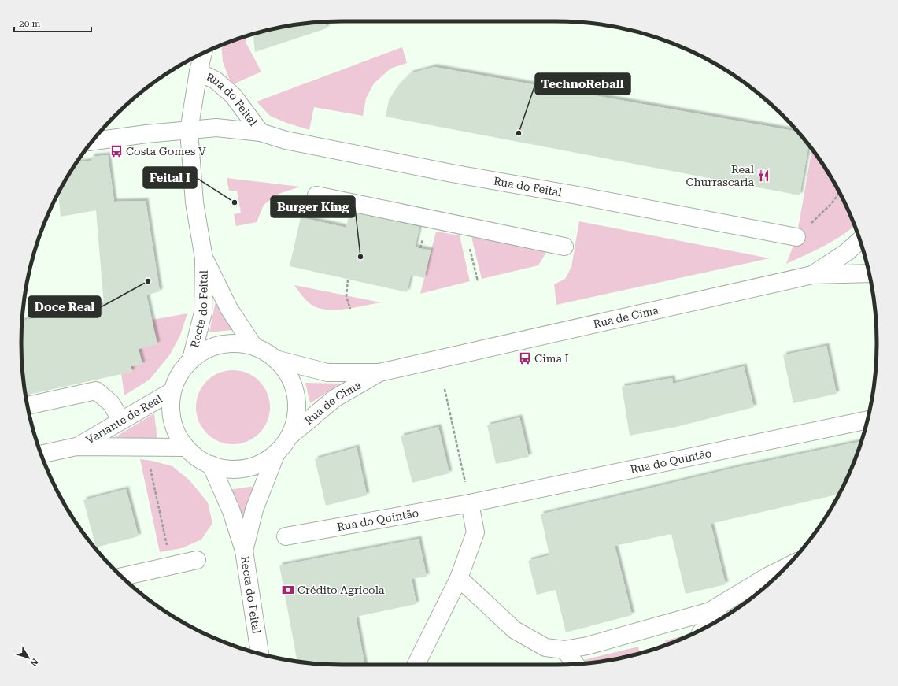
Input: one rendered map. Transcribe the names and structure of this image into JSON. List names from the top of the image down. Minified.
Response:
{"streets":{"street":["Rua do Feital","Recta do Feital","Rua de Cima","Variante de Real","Rua do Quintão"]},"crossings":[["Rua do Feital","Recta do Feital"],["Recta do Feital","Rua de Cima"],["Recta do Feital","Variante de Real"]],"places":{"other":["TechnoReball","Feital I","Burger King","Doce Real"],"bus stop":["Costa Gomes V","Cima I"],"restaurant":["Real Churrascaria"],"bank":["Crédito Agrícola"]},"scale_bar":"20 m","north":"bottom right"}
